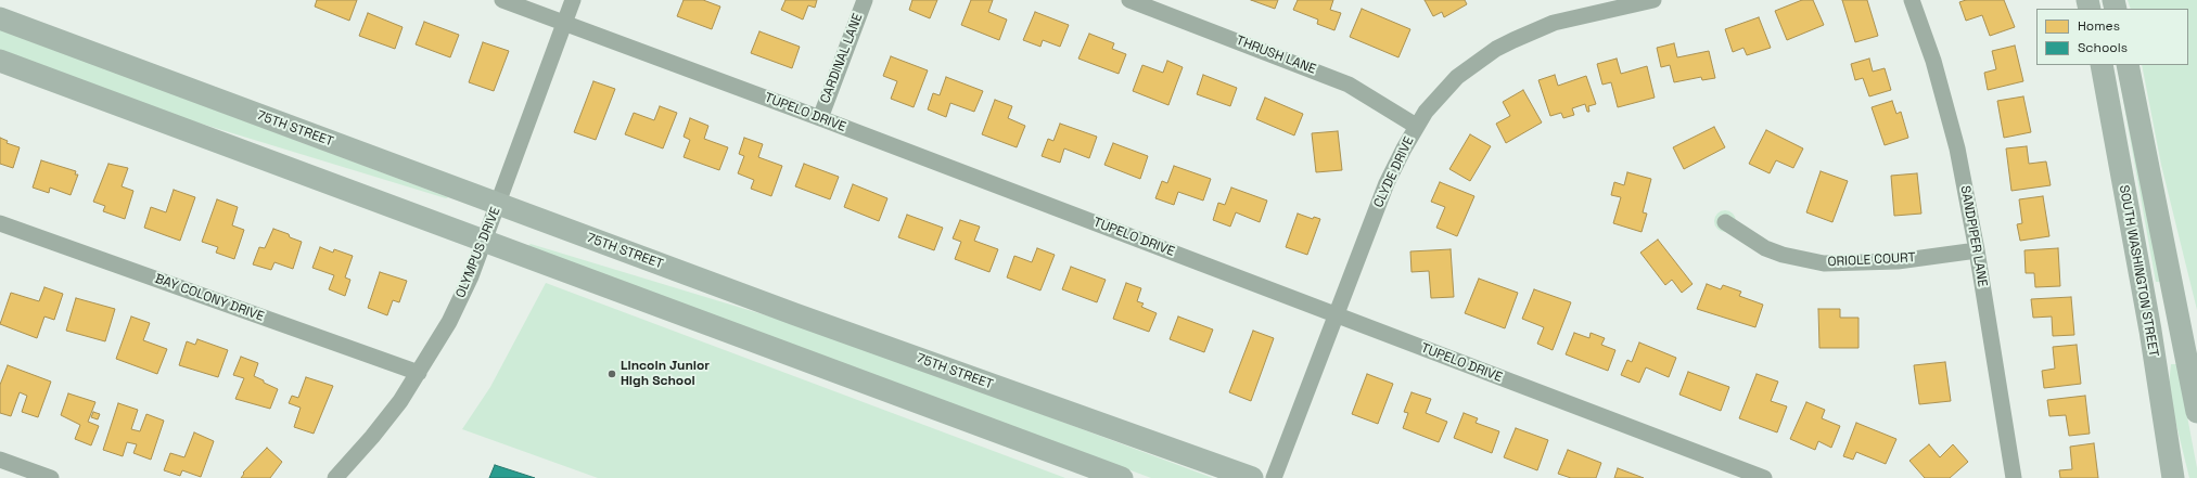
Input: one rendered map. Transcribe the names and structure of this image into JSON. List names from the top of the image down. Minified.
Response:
{"streets":{"main road":["75TH STREET","SOUTH WASHINGTON STREET"],"street":["THRUSH LANE","CARDINAL LANE","TUPELO DRIVE","CLYDE DRIVE","SANDPIPER LANE","OLYMPUS DRIVE","ORIOLE COURT","BAY COLONY DRIVE"]},"crossings":[["THRUSH LANE","CLYDE DRIVE"],["CARDINAL LANE","TUPELO DRIVE"],["TUPELO DRIVE","CLYDE DRIVE"],["TUPELO DRIVE","OLYMPUS DRIVE"],["75TH STREET","OLYMPUS DRIVE"],["SANDPIPER LANE","ORIOLE COURT"],["OLYMPUS DRIVE","BAY COLONY DRIVE"]],"places":["Lincoln Junior High School"],"legend":["Homes","Schools"]}
